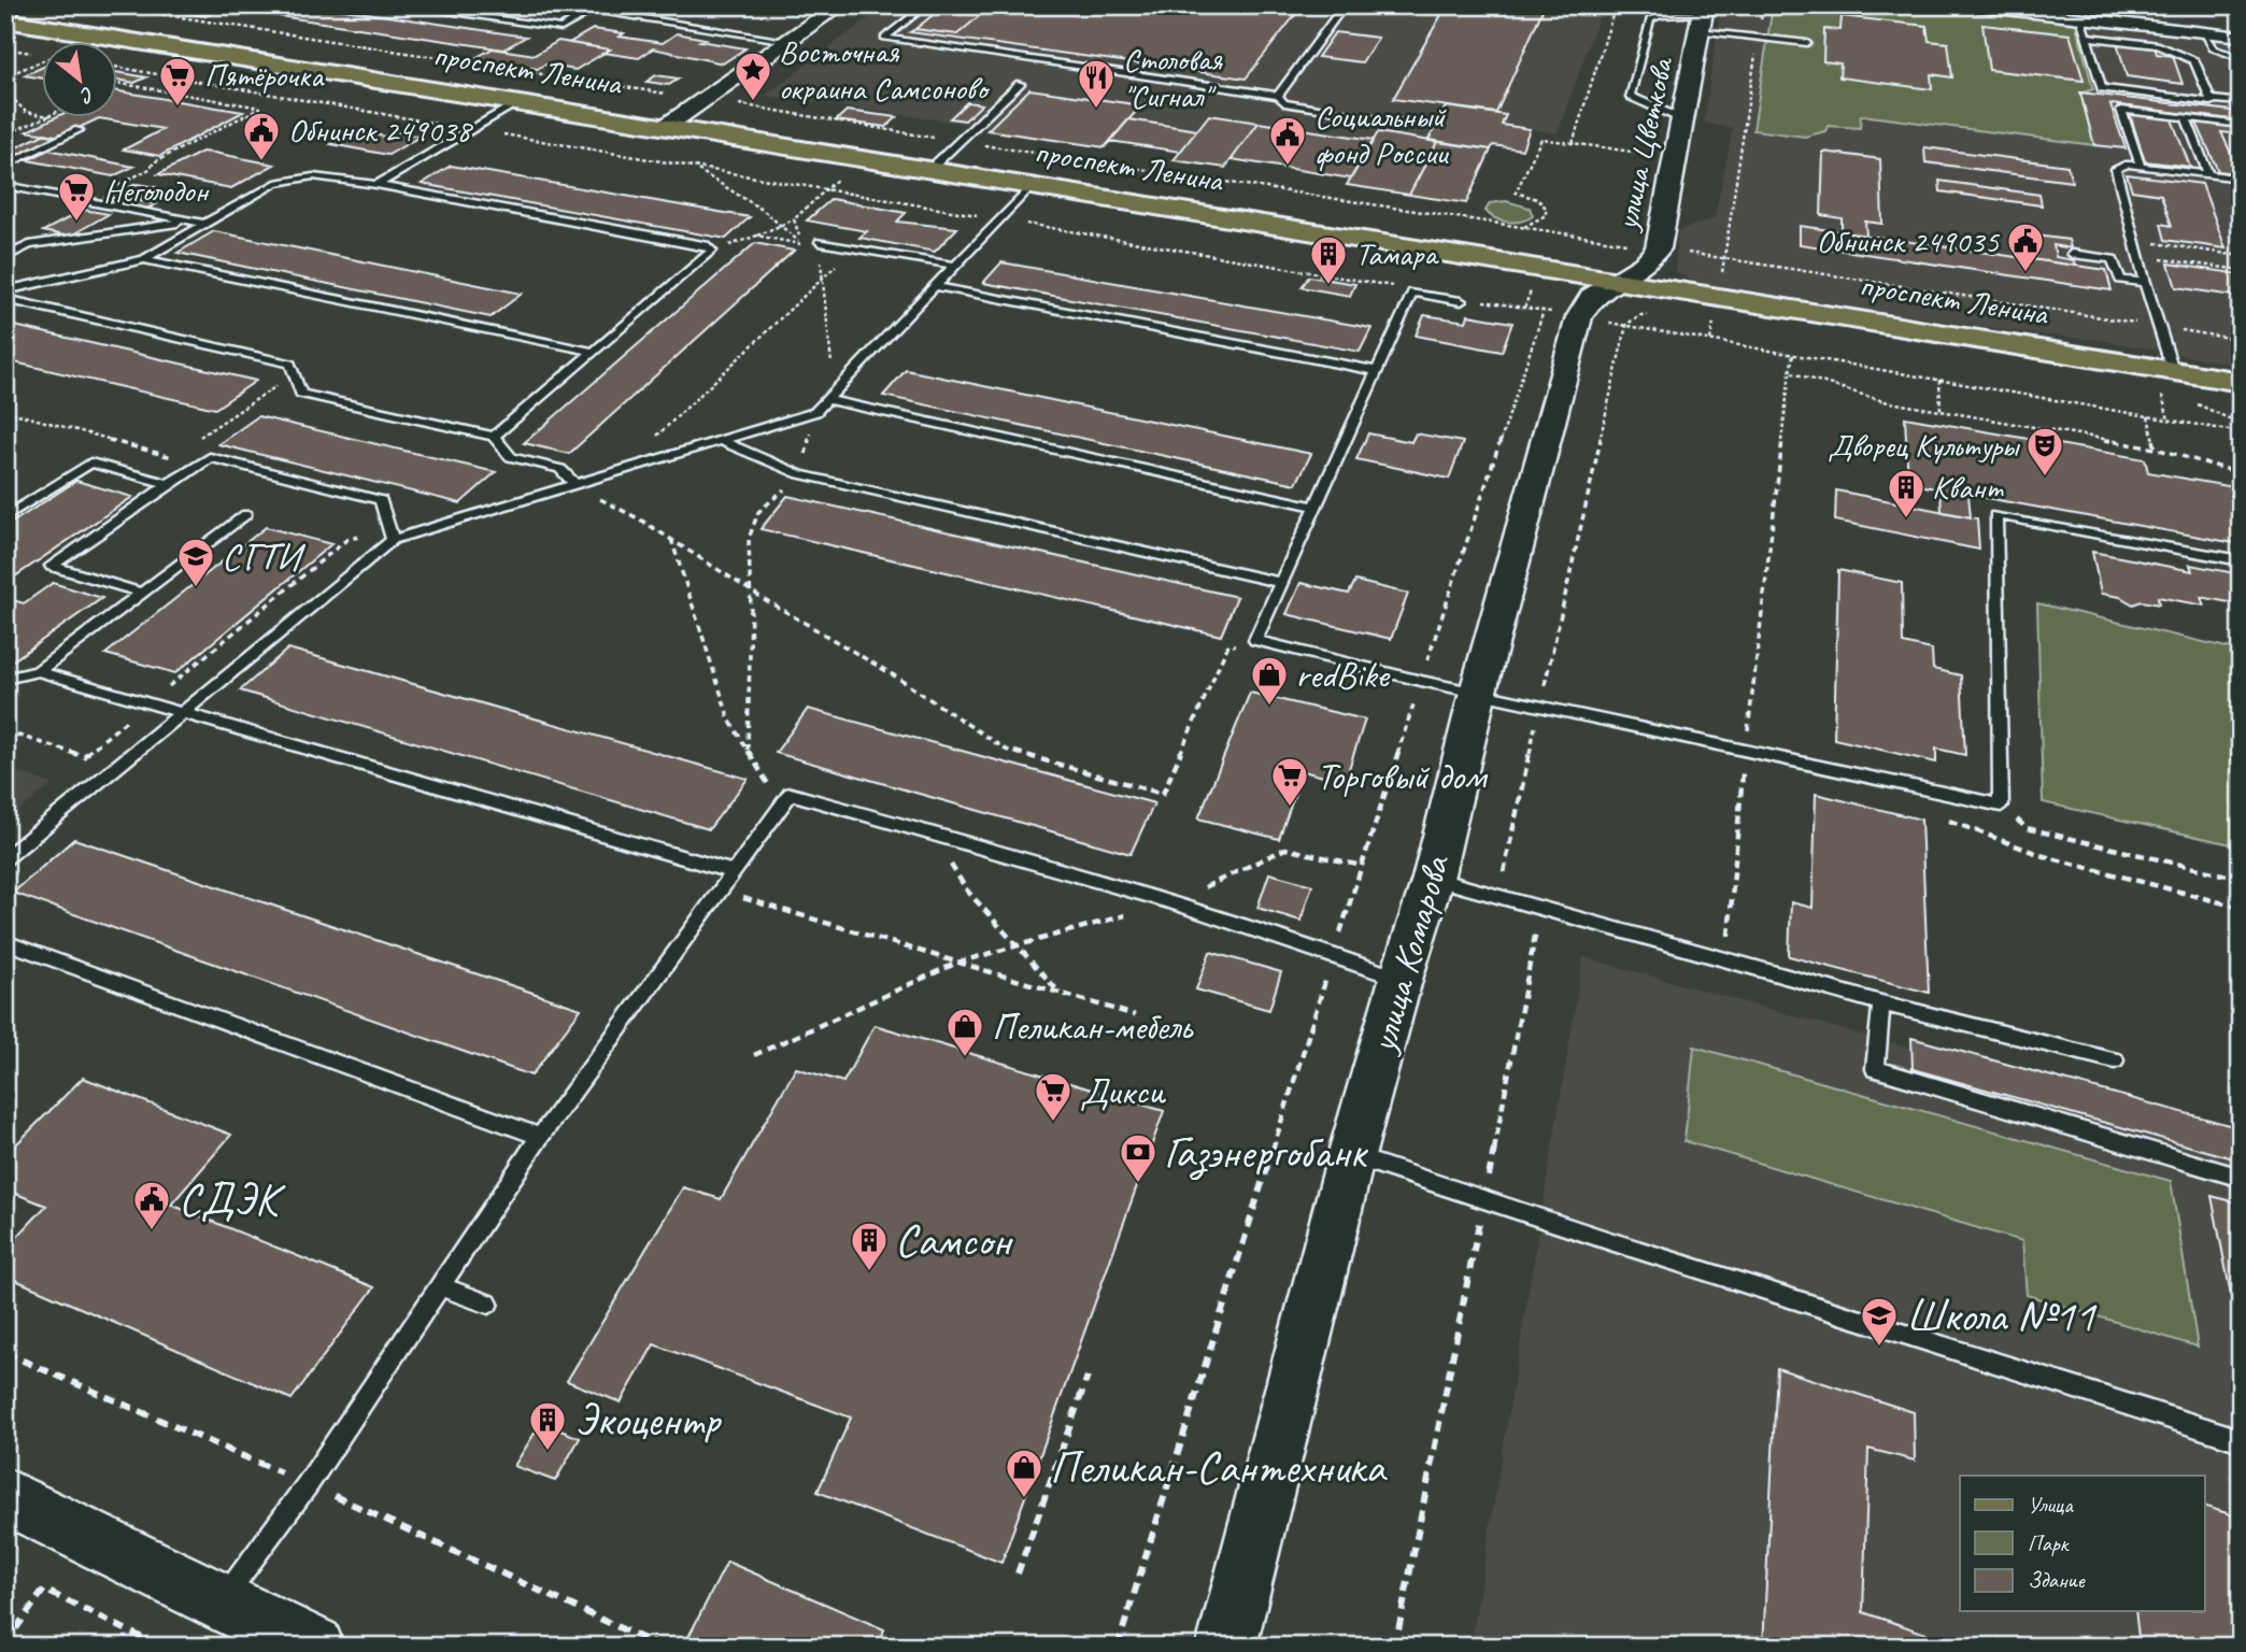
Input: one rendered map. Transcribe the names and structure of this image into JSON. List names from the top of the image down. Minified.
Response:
{"streets":{"main road":["проспект Ленина"],"street":["улица Цветкова","улица Комарова"]},"crossings":[["проспект Ленина","улица Цветкова"],["проспект Ленина","улица Комарова"],["улица Цветкова","улица Комарова"]],"places":{"place":["Восточная окраина Самсоново"],"supermarket":["Пятёрочка","Неголодон","Торговый дом","Дикси"],"restaurant":["Столовая \"Сигнал\""],"public building":["Обнинск 249038","Социальный фонд России","Обнинск 249035","СДЭК"],"building":["Тамара","Квант","Самсон","Экоцентр"],"theatre":["Дворец Культуры"],"school or university":["СГТИ","Школа №11"],"shop":["redBike","Пеликан-мебель","Пеликан-Сантехника"],"bank":["Газэнергобанк"]},"legend":["Улица","Парк","Здание"],"north":"bottom right"}
